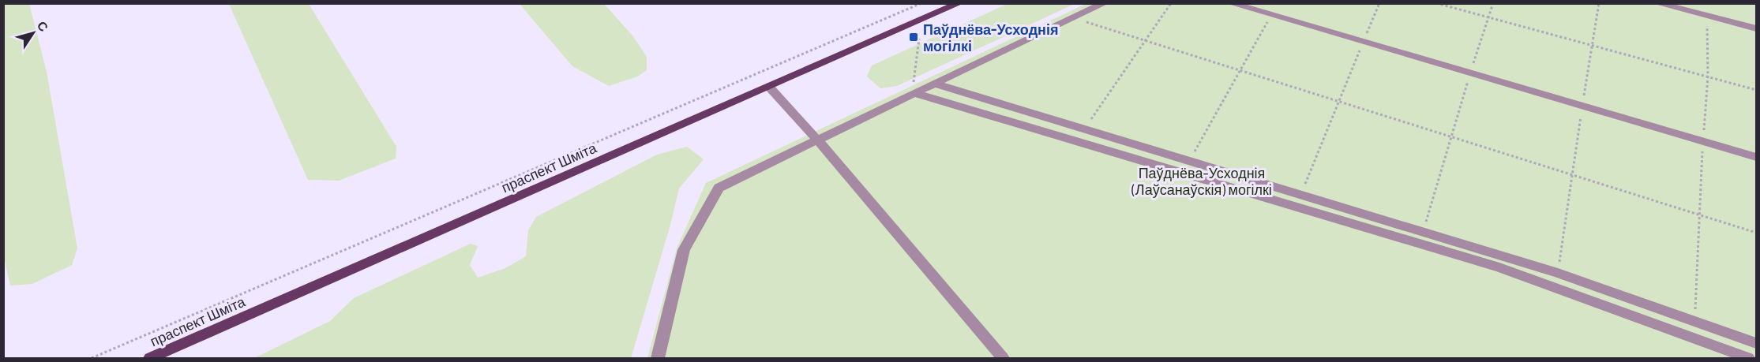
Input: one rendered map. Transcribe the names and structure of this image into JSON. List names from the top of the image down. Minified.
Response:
{"streets":{"main road":["праспект Шміта"]},"parks":["Паўднёва-Усходнія (Лаўсанаўскія) могілкі"],"places":{"transit":["Паўднёва-Усходнія могілкі"]},"north":"top right"}
